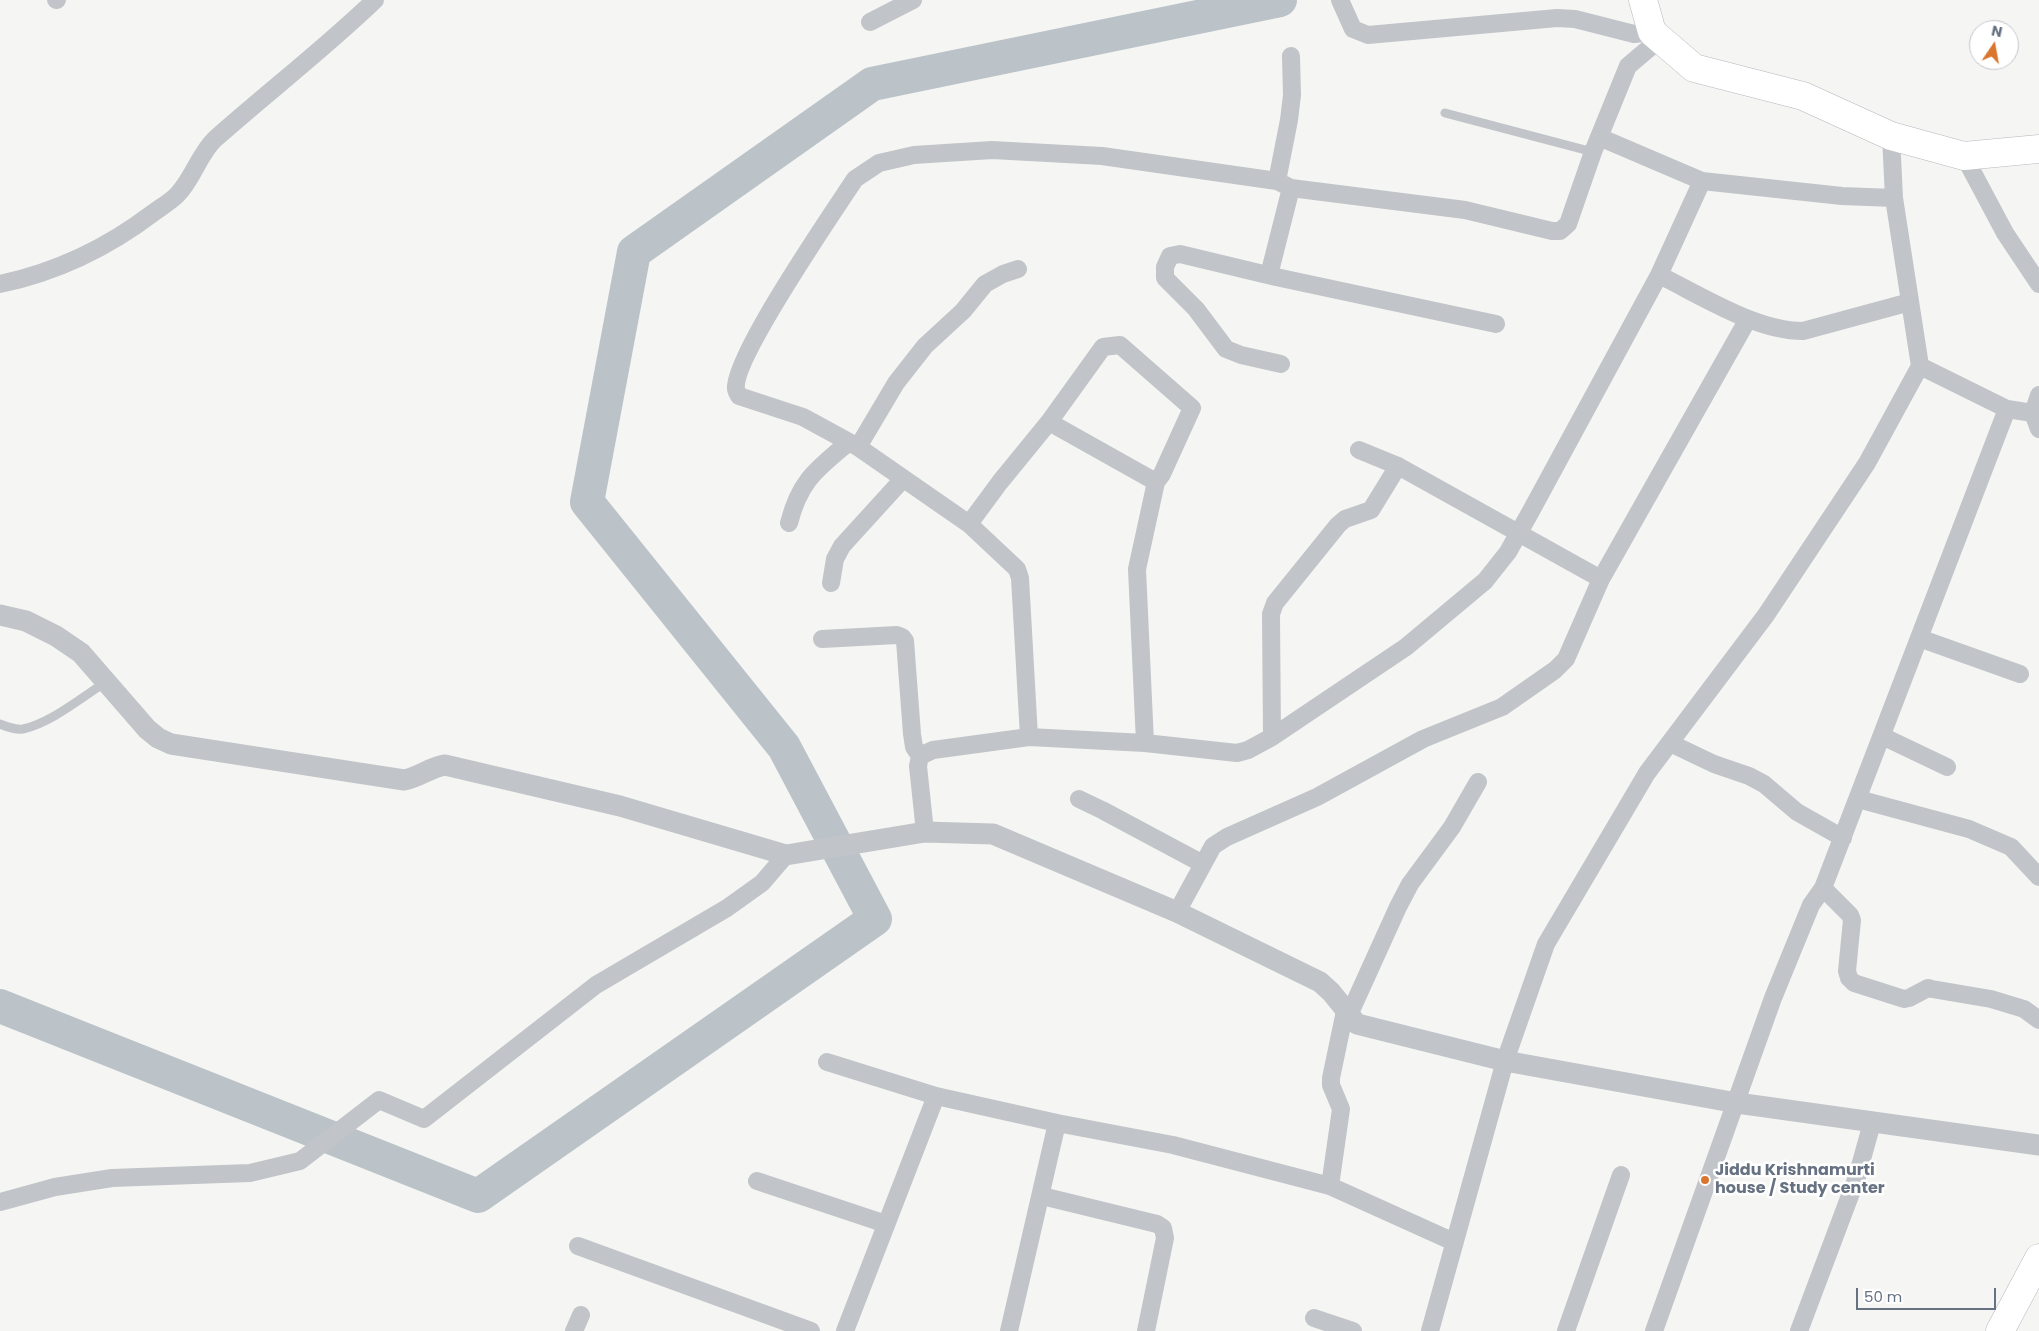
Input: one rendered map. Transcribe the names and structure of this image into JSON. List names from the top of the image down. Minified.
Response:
{"places":["Jiddu Krishnamurti house / Study center"],"scale_bar":"50 m","north":"top"}
